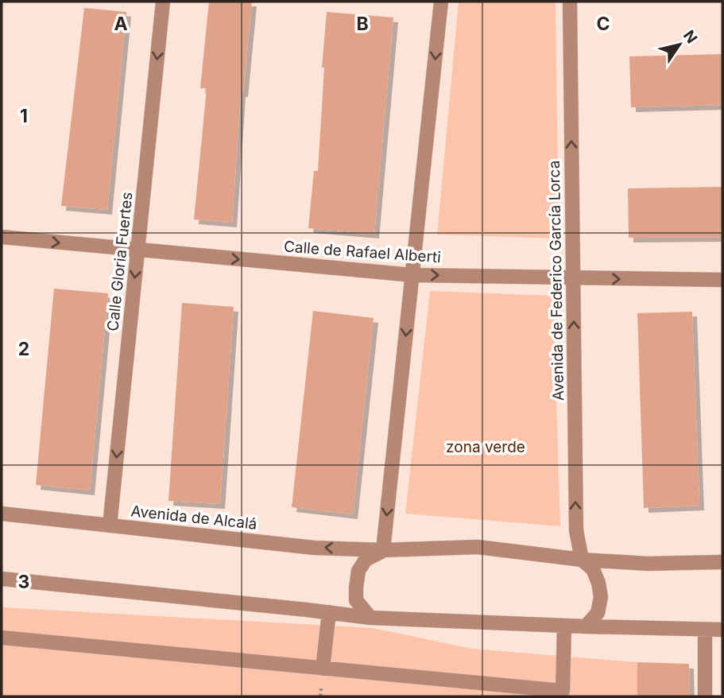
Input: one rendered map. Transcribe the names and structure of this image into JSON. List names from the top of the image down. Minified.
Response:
{"streets":{"street":["Calle de Rafael Alberti","Calle Gloria Fuertes","Avenida de Federico García Lorca","Avenida de Alcalá"]},"crossings":[["Calle de Rafael Alberti","Calle Gloria Fuertes"],["Calle de Rafael Alberti","Avenida de Federico García Lorca"],["Calle Gloria Fuertes","Avenida de Alcalá"],["Avenida de Federico García Lorca","Avenida de Alcalá"]],"one_way":["Calle de Rafael Alberti","Calle Gloria Fuertes","Avenida de Federico García Lorca"],"parks":["zona verde"],"north":"top right","grid":{"columns":["A","B","C"],"rows":["1","2","3"]}}
